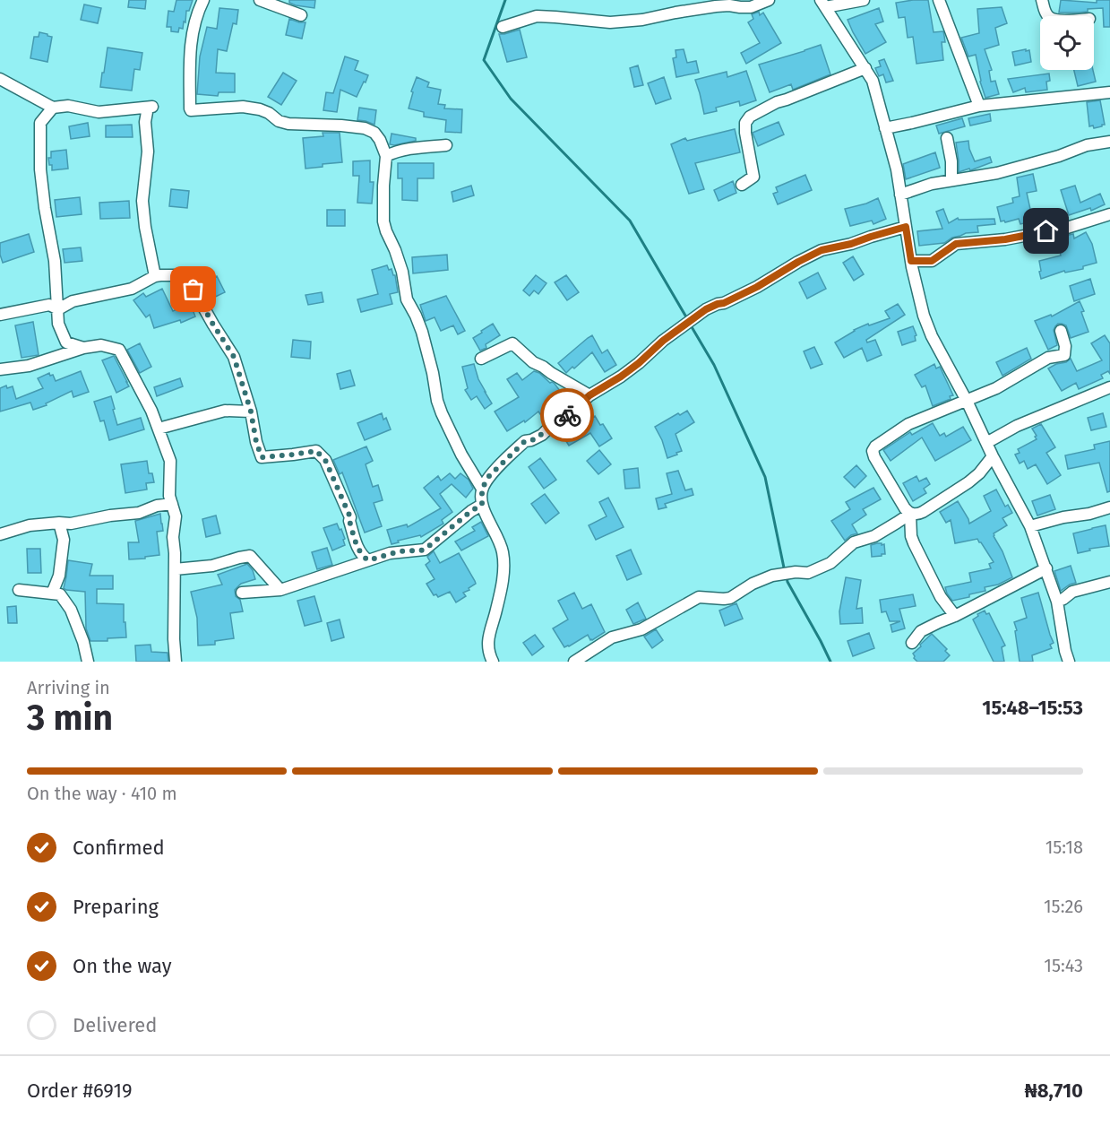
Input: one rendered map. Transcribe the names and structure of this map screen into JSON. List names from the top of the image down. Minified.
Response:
{"page":{"heading":["3 min","Arriving in","15:48–15:53"],"panel":["Order #6919","₦8,710"],"bar":"On the way · 410 m","list":[["Confirmed","15:18"],["Preparing","15:26"],["On the way","15:43"],"Delivered"]}}
